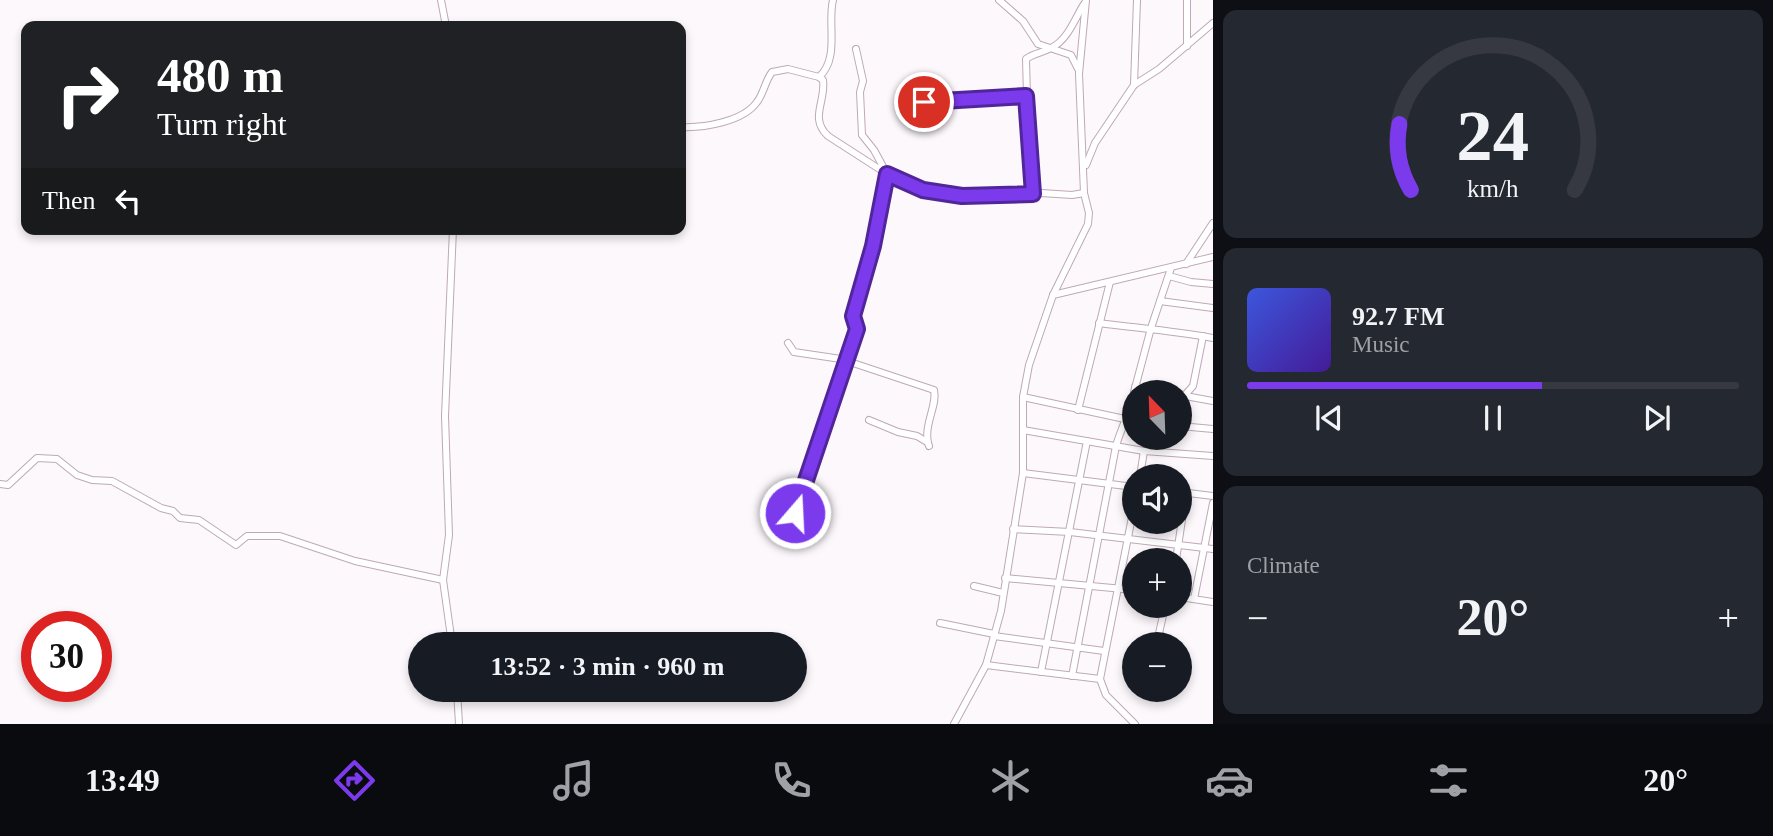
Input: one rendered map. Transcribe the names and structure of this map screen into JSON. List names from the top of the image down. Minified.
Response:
{"north":"top left","page":{"turn":["480 m","Turn right"],"then":"Then","song":["92.7 FM","Music"],"map_buttons":["+","−"],"tile":"Climate","heat":["−","20°","+"],"limit":"30","trip":"13:52 · 3 min · 960 m","tabs":["13:49","20°"],"gauge":["24","km/h"]}}
